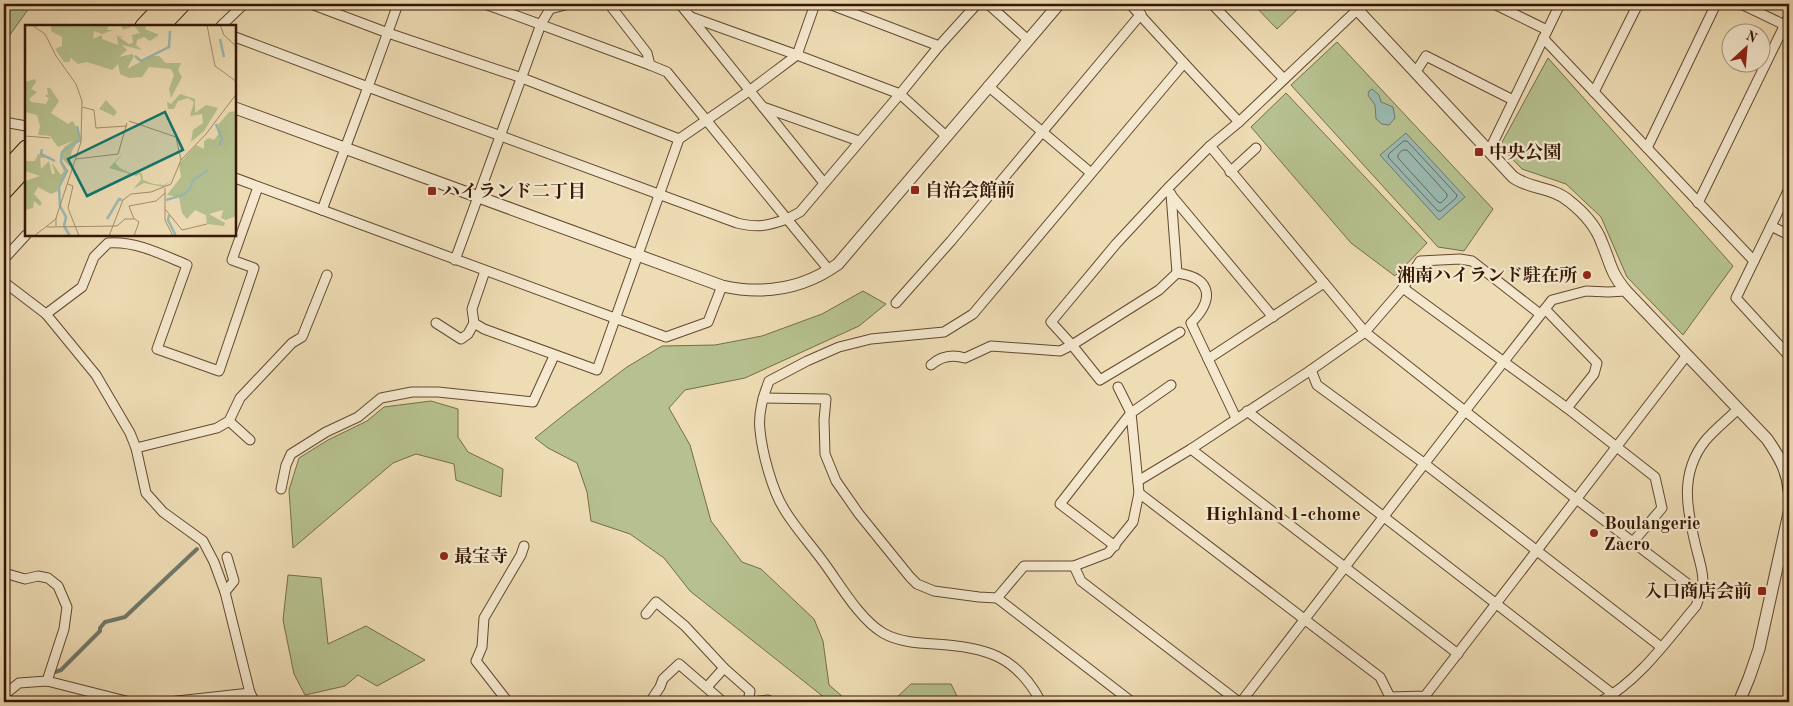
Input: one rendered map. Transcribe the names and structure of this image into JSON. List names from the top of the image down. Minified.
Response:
{"districts":["Highland 1-chome"],"places":{"transit":["中央公園","自治会館前","ハイランド二丁目","入口商店会前"],"other":["湘南ハイランド駐在所","Boulangerie Zacro","最宝寺"]},"north":"top right"}
